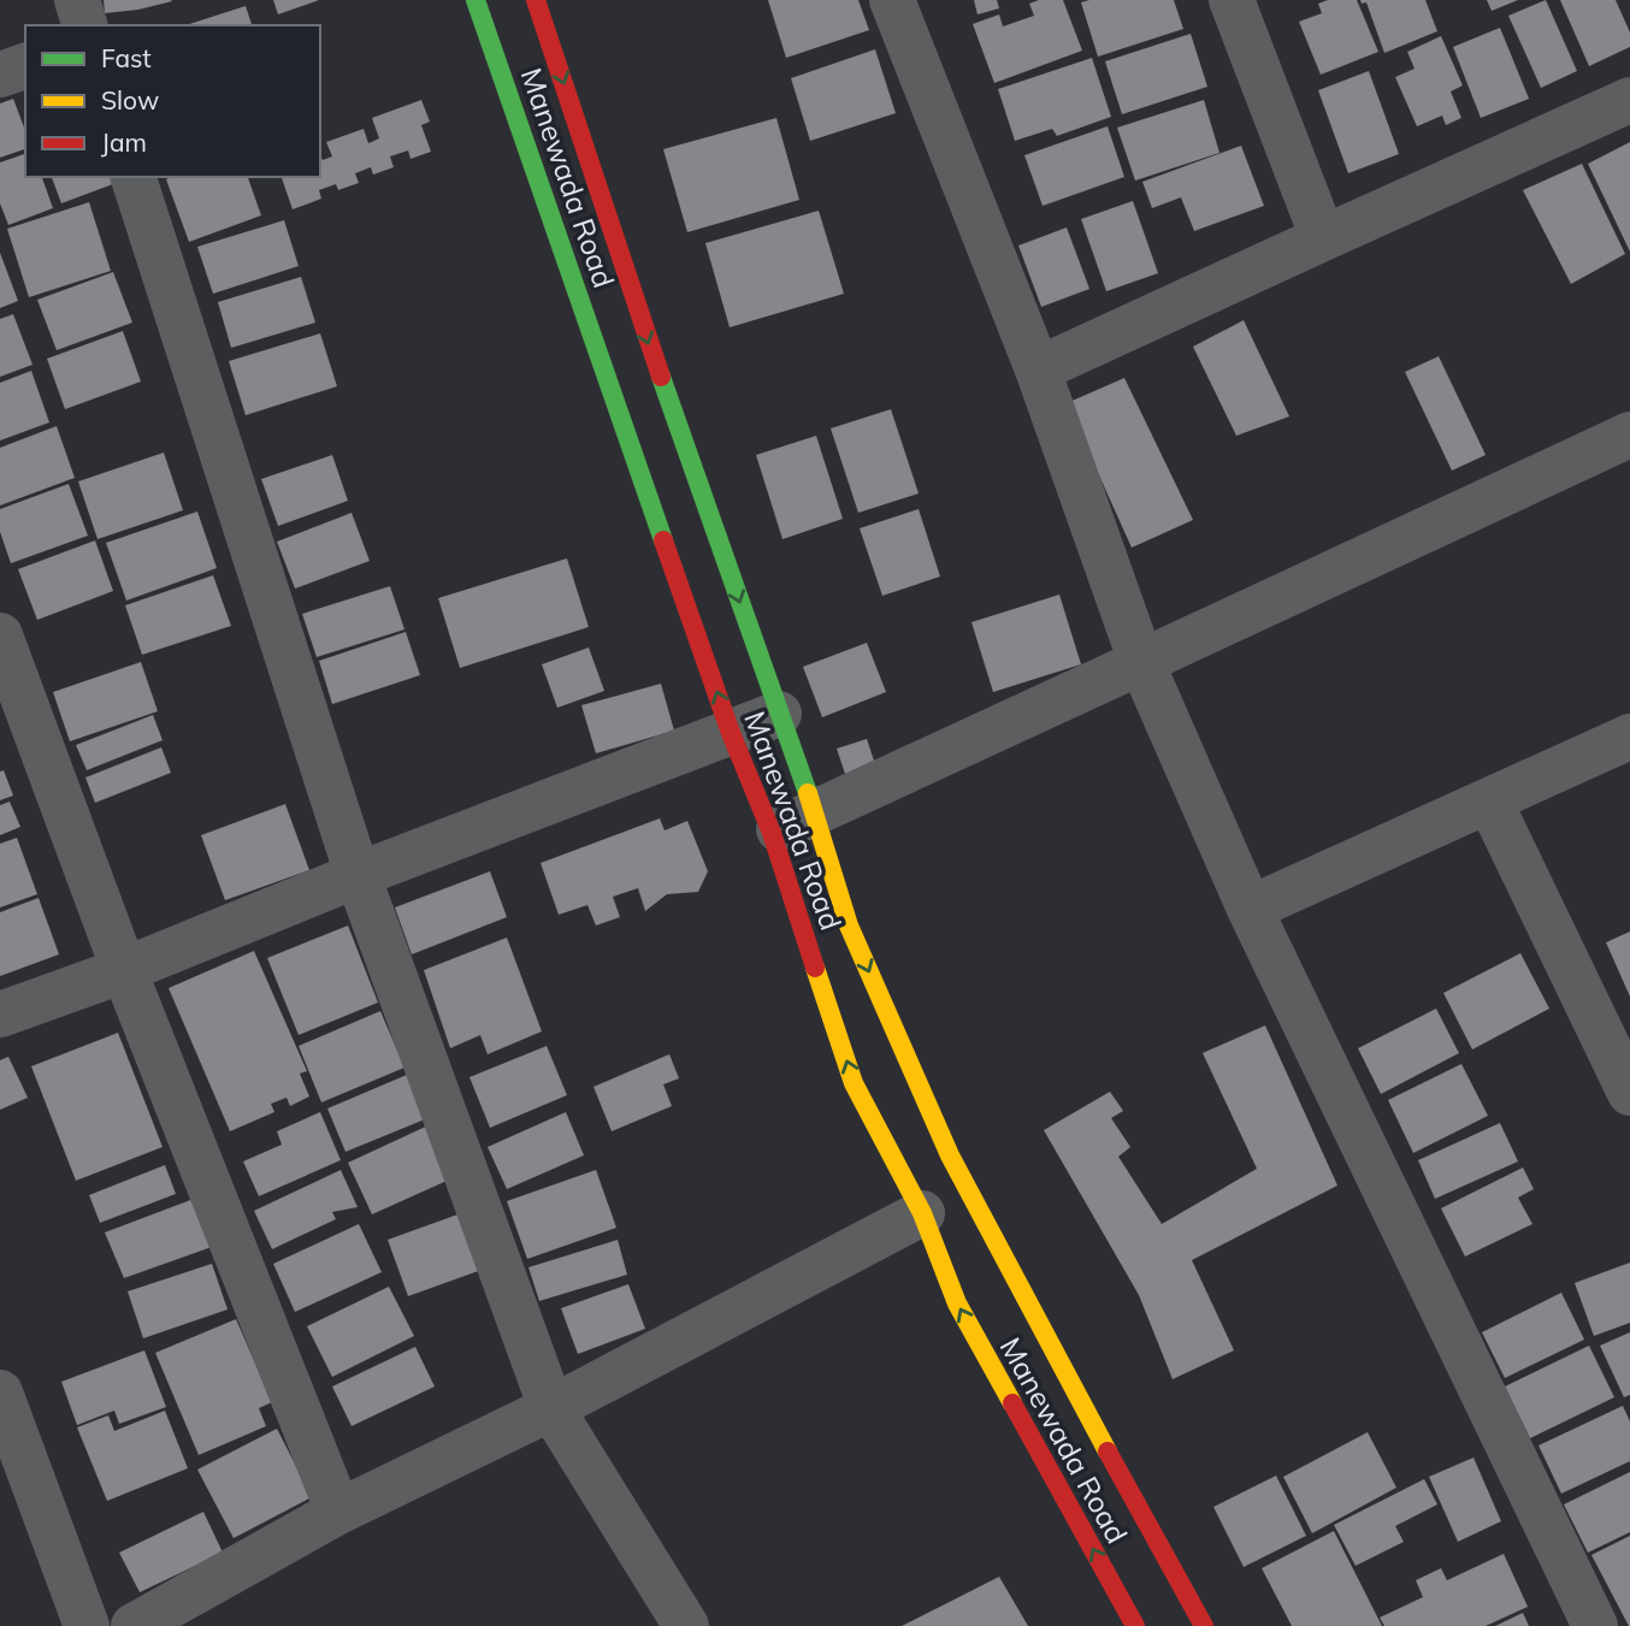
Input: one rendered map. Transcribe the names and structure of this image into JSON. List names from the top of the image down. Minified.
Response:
{"streets":{"street":["Manewada Road"]},"legend":["Fast","Slow","Jam"]}
